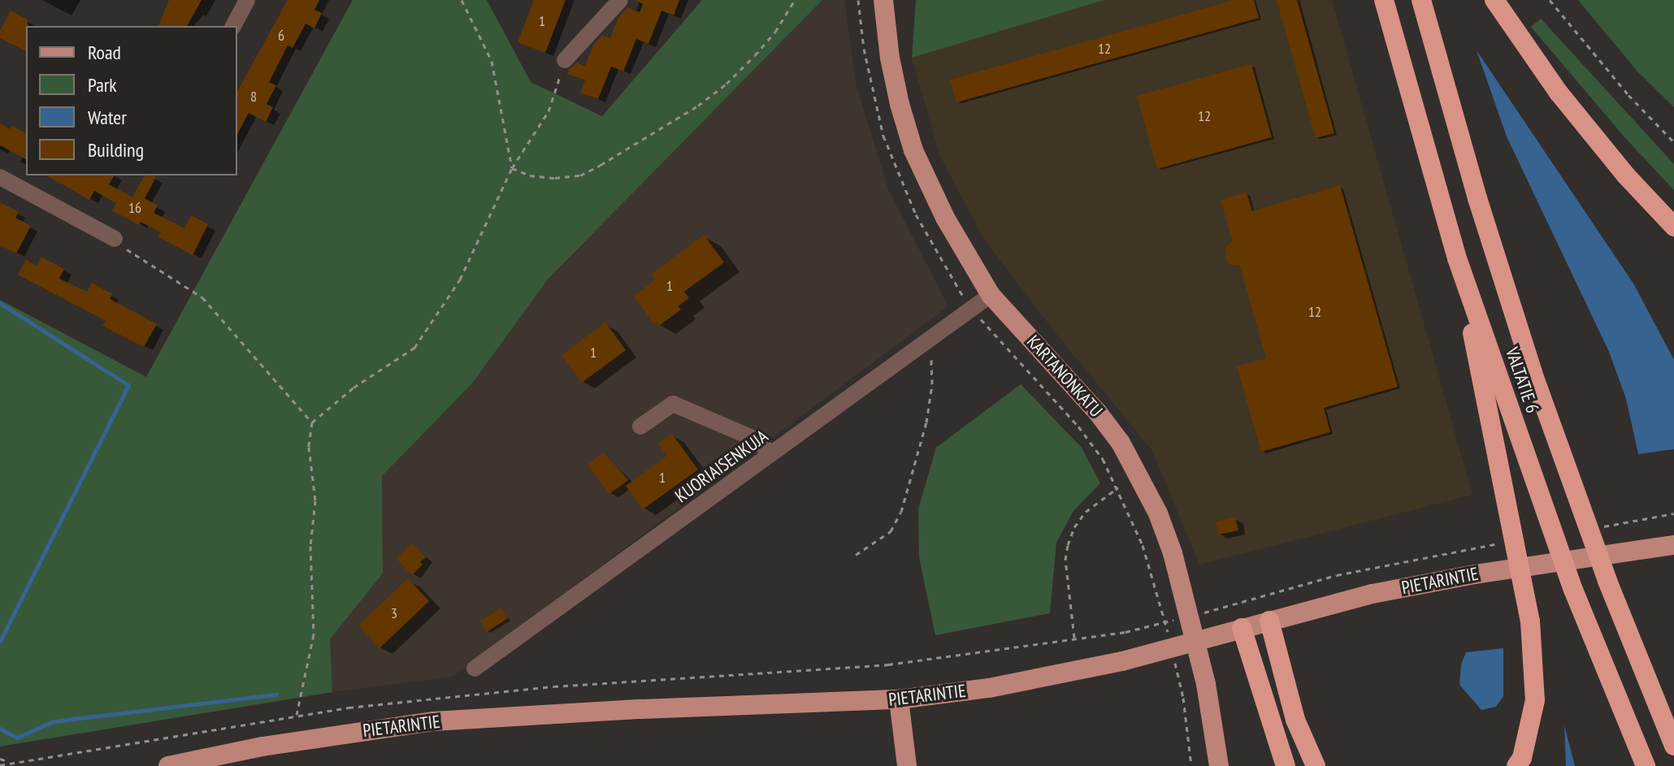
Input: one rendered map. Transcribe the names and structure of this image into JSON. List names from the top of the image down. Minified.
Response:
{"streets":{"highway":["VALTATIE 6"],"main road":["KARTANONKATU","PIETARINTIE"],"street":["KUORIAISENKUJA"]},"crossings":[["KARTANONKATU","KUORIAISENKUJA"]],"house_numbers":["1","6","12","8","12","16","1","12","1","1","3"],"legend":["Road","Park","Water","Building"]}
